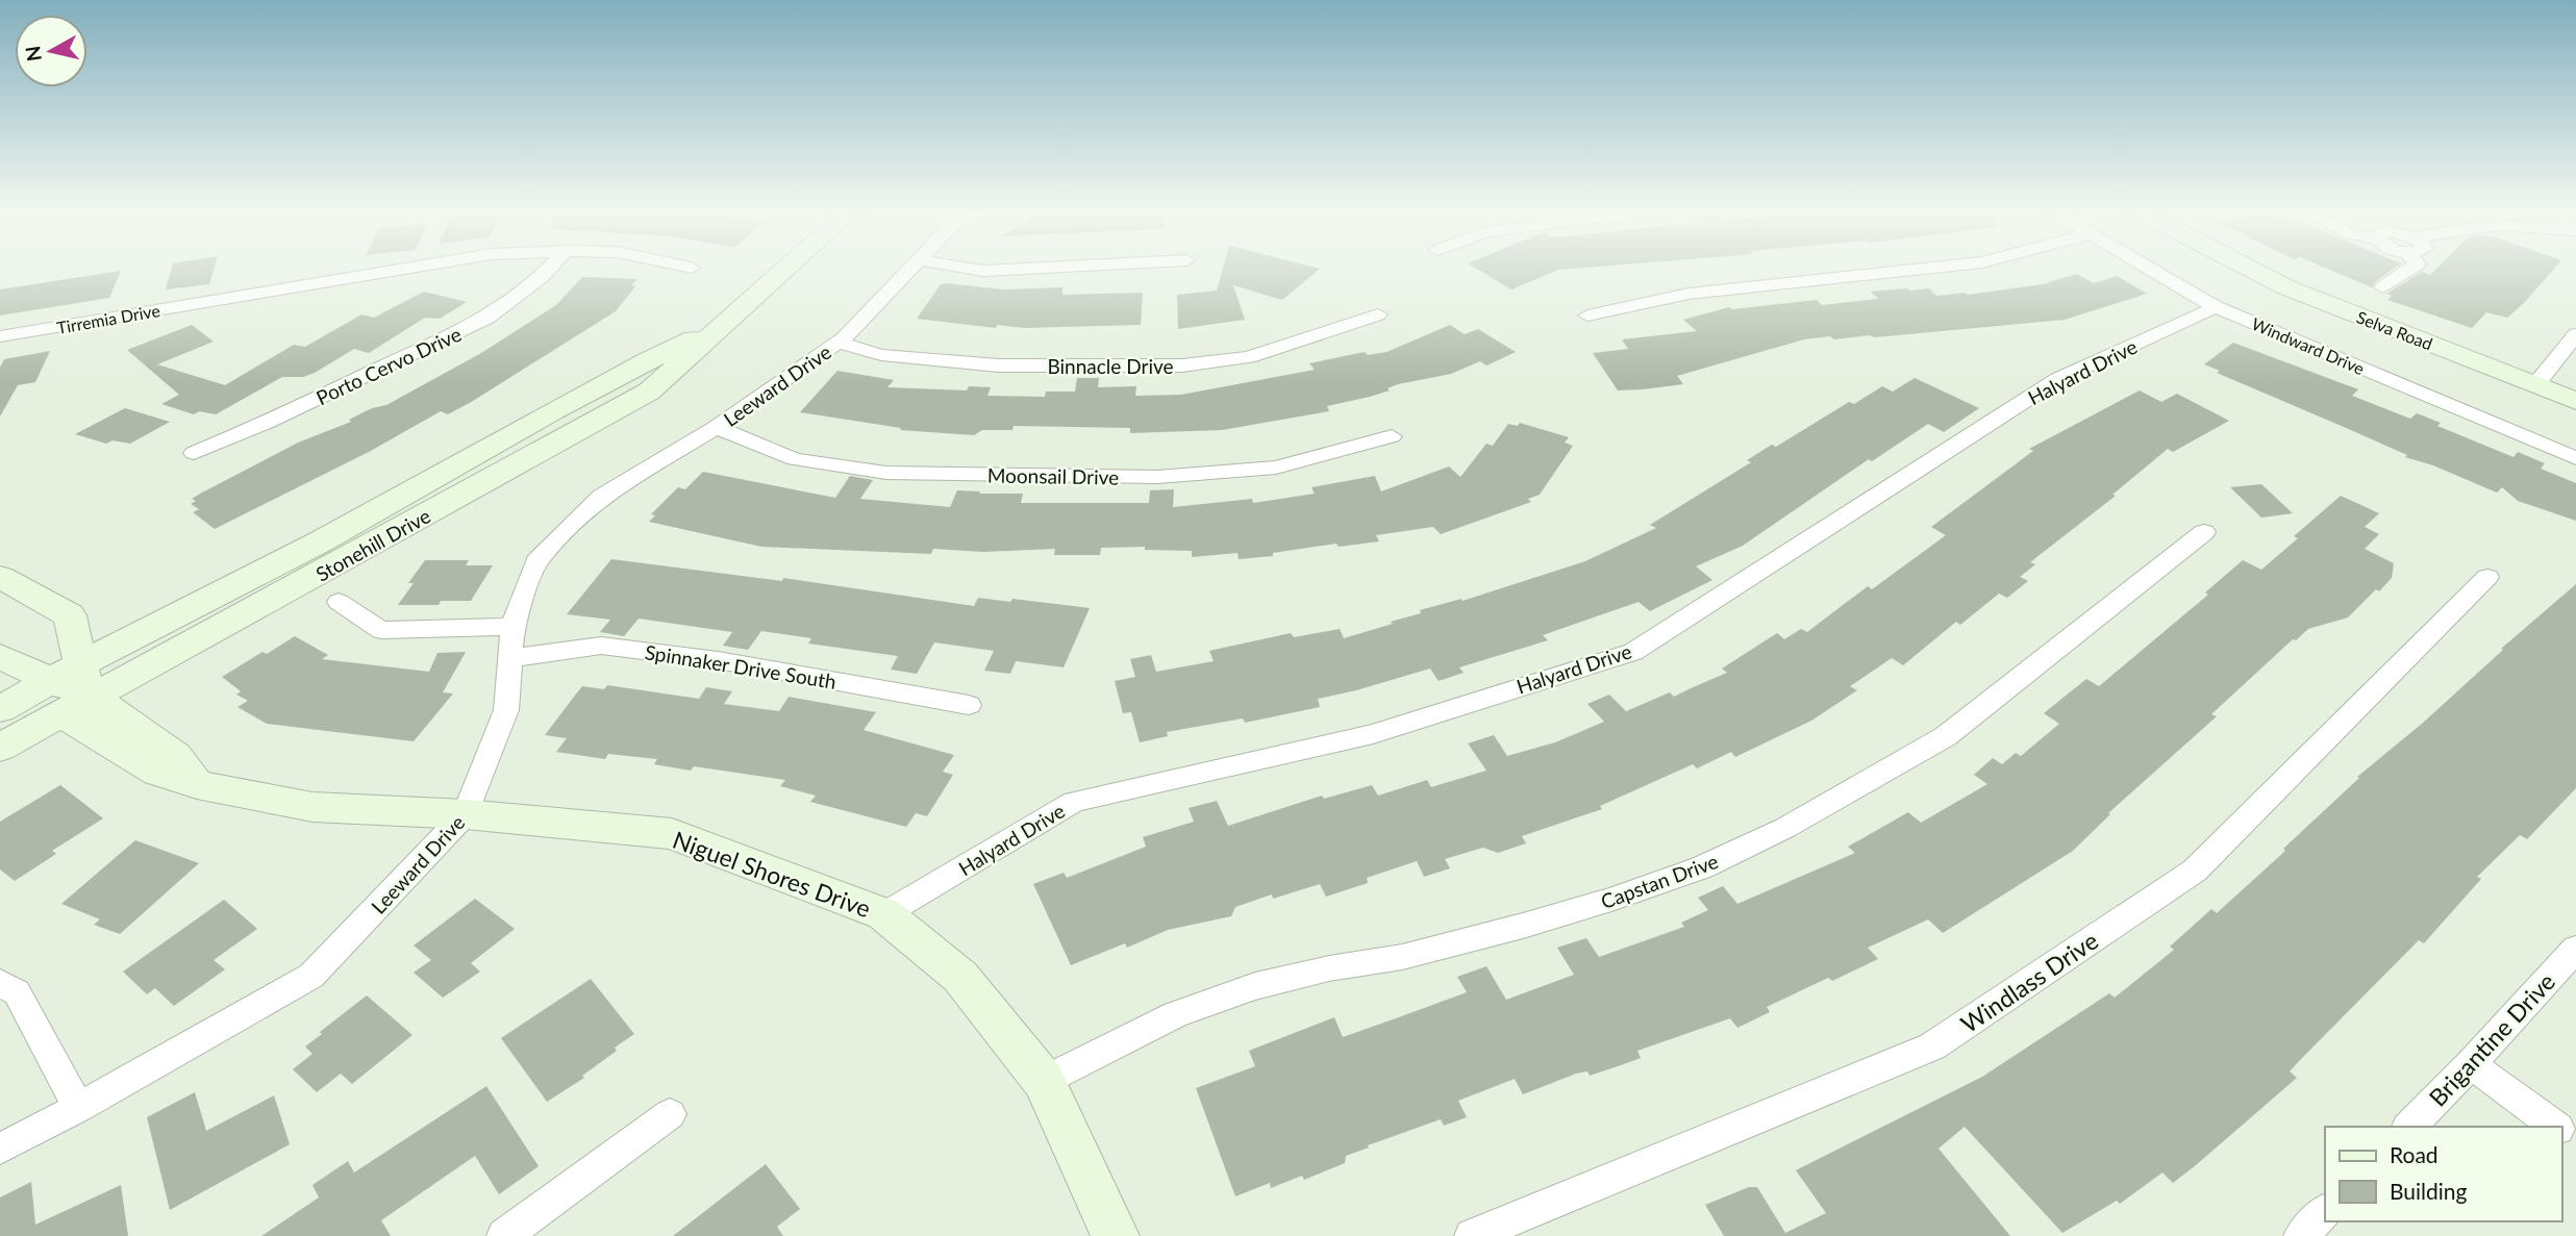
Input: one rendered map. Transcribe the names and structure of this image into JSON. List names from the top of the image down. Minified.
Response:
{"streets":{"street":["Tirremia Drive","Selva Road","Windward Drive","Porto Cervo Drive","Binnacle Drive","Halyard Drive","Leeward Drive","Moonsail Drive","Stonehill Drive","Spinnaker Drive South","Niguel Shores Drive","Capstan Drive","Windlass Drive","Brigantine Drive"]},"crossings":[["Windward Drive","Halyard Drive"],["Binnacle Drive","Leeward Drive"],["Halyard Drive","Niguel Shores Drive"],["Leeward Drive","Moonsail Drive"],["Leeward Drive","Spinnaker Drive South"],["Leeward Drive","Niguel Shores Drive"],["Stonehill Drive","Niguel Shores Drive"],["Niguel Shores Drive","Capstan Drive"]],"legend":["Road","Building"],"north":"left"}
